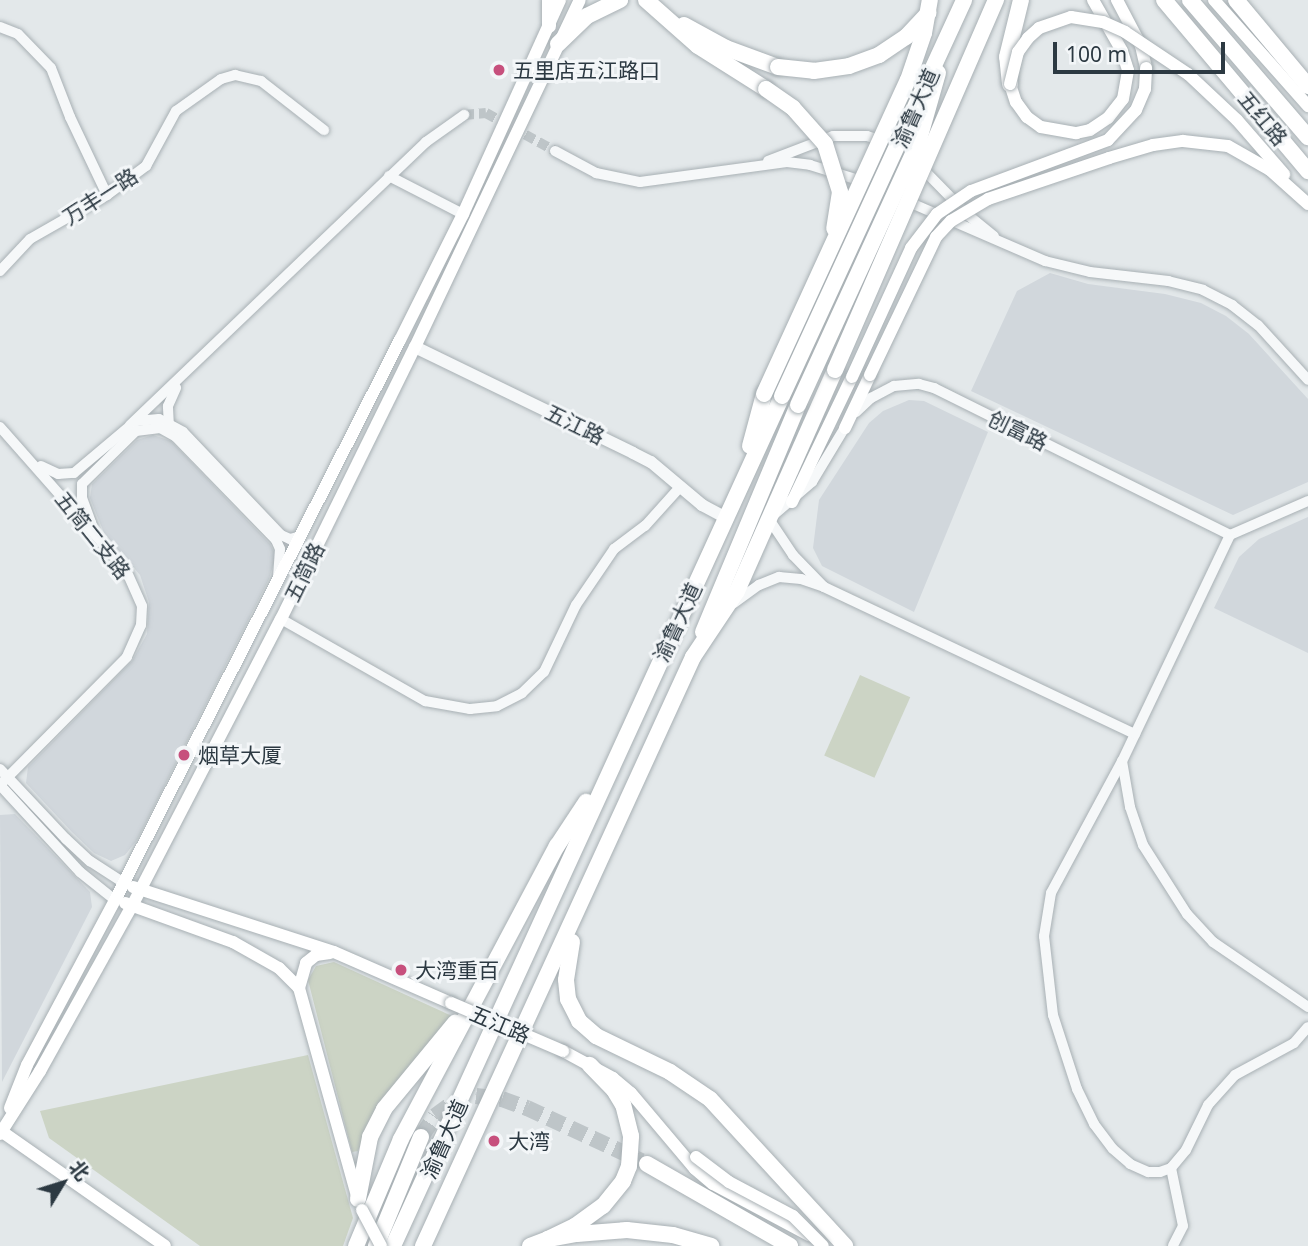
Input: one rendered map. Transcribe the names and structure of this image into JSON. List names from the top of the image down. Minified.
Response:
{"streets":{"highway":["渝鲁大道","五红路"],"main road":["五江路","五简路"],"street":["万丰一路","创富路","五简二支路"]},"crossings":[["渝鲁大道","五江路"],["渝鲁大道","创富路"],["五江路","五简路"]],"places":["五里店五江路口","烟草大厦","大湾重百","大湾"],"scale_bar":"100 m","north":"top right"}
